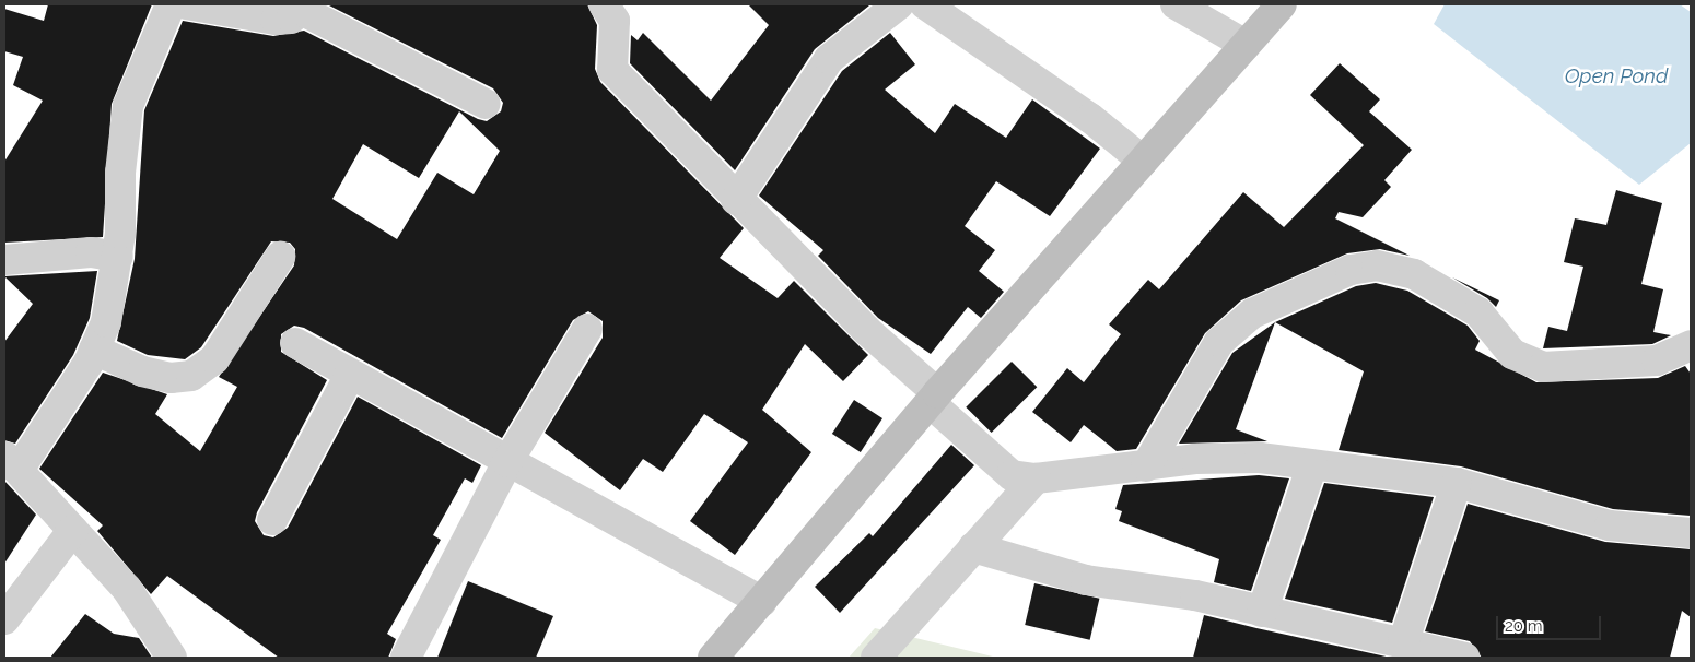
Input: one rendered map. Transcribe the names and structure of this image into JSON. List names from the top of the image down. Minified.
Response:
{"water":["Open Pond"],"scale_bar":"20 m"}
